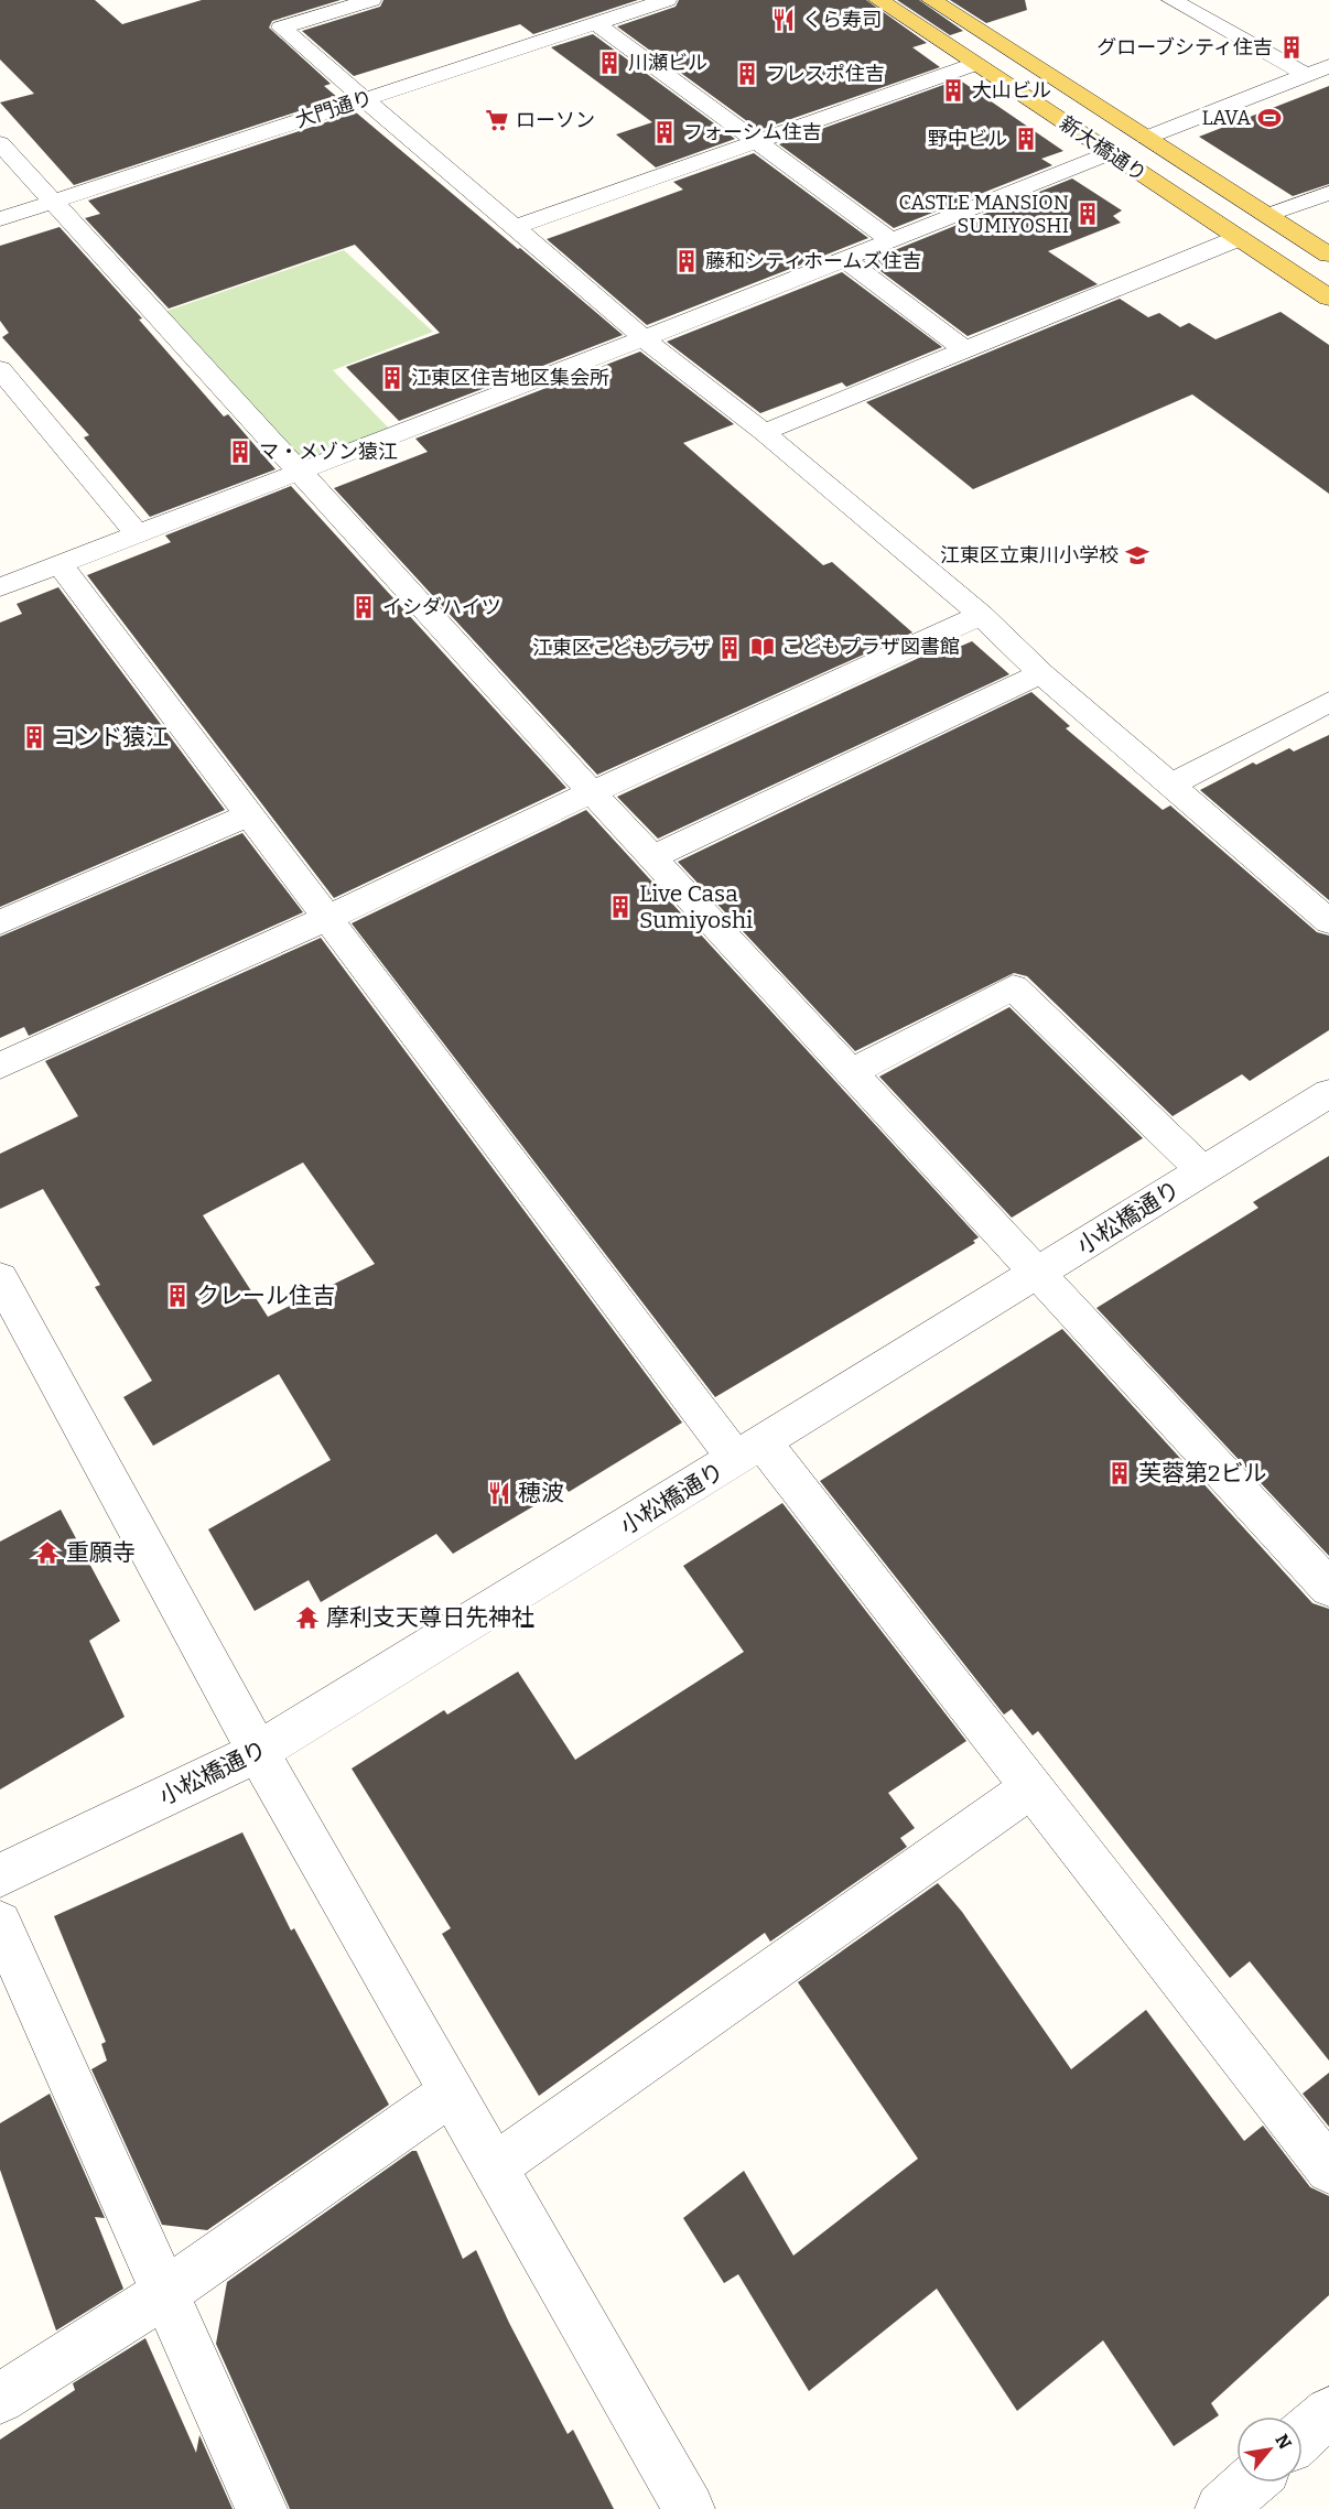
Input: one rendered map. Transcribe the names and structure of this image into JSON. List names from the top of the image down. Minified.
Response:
{"streets":{"main road":["新大橋通り"],"street":["大門通り","小松橋通り"]},"places":{"restaurant":["くら寿司","穂波"],"building":["グローブシティ住吉","川瀬ビル","フレスポ住吉","大山ビル","フォーシム住吉","野中ビル","CASTLE MANSION SUMIYOSHI","藤和シティホームズ住吉","江東区住吉地区集会所","マ・メゾン猿江","イシダハイツ","江東区こどもプラザ","コンド猿江","Live Casa Sumiyoshi","クレール住吉","芙蓉第2ビル"],"sports":["LAVA"],"supermarket":["ローソン"],"school or university":["江東区立東川小学校"],"library":["こどもプラザ図書館"],"temple":["重願寺","摩利支天尊日先神社"]},"north":"top right"}
